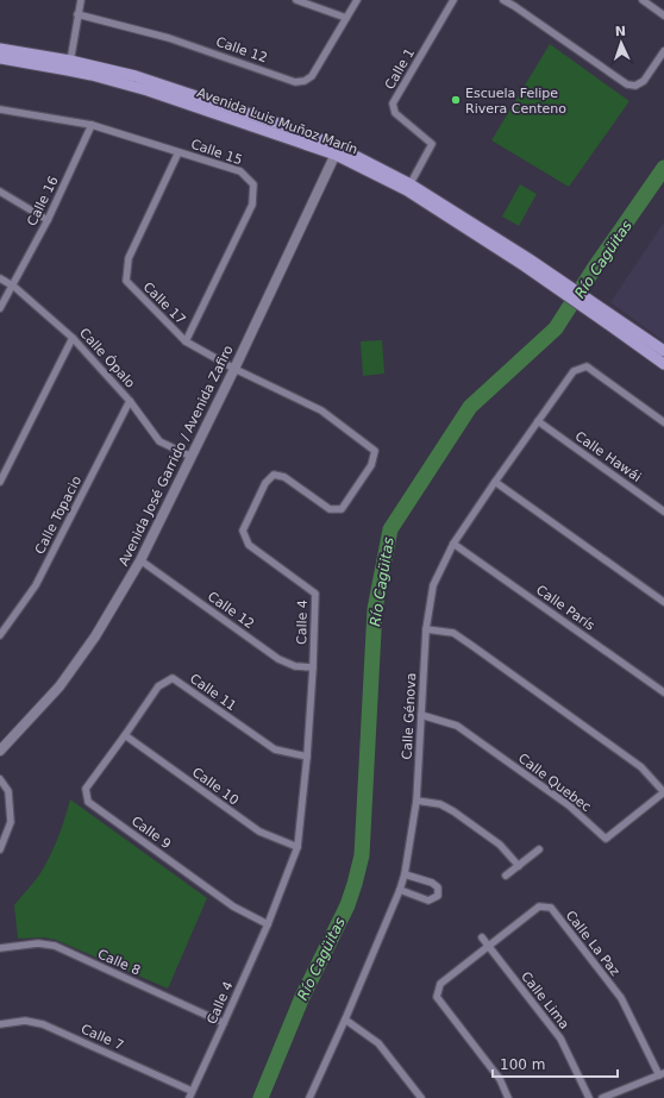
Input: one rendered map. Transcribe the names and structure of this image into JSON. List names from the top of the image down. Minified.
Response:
{"streets":{"main road":["Avenida Luis Muñoz Marín"],"street":["Calle 12","Calle 1","Calle 15","Calle 16","Calle 17","Calle Ópalo","Avenida José Garrido / Avenida Zafiro","Calle Hawái","Calle Topacio","Calle París","Calle 4","Calle 11","Calle Génova","Calle Quebec","Calle 10","Calle 9","Calle La Paz","Calle 8","Calle Lima","Calle 7"]},"crossings":[["Calle 12","Avenida José Garrido / Avenida Zafiro"],["Calle 12","Calle 4"],["Calle 1","Avenida Luis Muñoz Marín"],["Avenida Luis Muñoz Marín","Avenida José Garrido / Avenida Zafiro"],["Calle 15","Calle 16"],["Calle 15","Calle 17"],["Calle 16","Calle Ópalo"],["Calle 17","Avenida José Garrido / Avenida Zafiro"],["Calle 17","Calle 4"],["Calle Ópalo","Avenida José Garrido / Avenida Zafiro"],["Calle Ópalo","Calle Topacio"],["Avenida José Garrido / Avenida Zafiro","Calle 4"],["Calle Hawái","Calle Génova"],["Calle París","Calle Génova"],["Calle 4","Calle 11"],["Calle 4","Calle 10"],["Calle 4","Calle 9"],["Calle 4","Calle 8"],["Calle 4","Calle 7"],["Calle 11","Calle 10"],["Calle 11","Calle 9"],["Calle Génova","Calle Quebec"],["Calle 10","Calle 9"],["Calle La Paz","Calle Lima"]],"water":["Río Cagüitas"],"places":["Escuela Felipe Rivera Centeno"],"scale_bar":"100 m","north":"top"}
